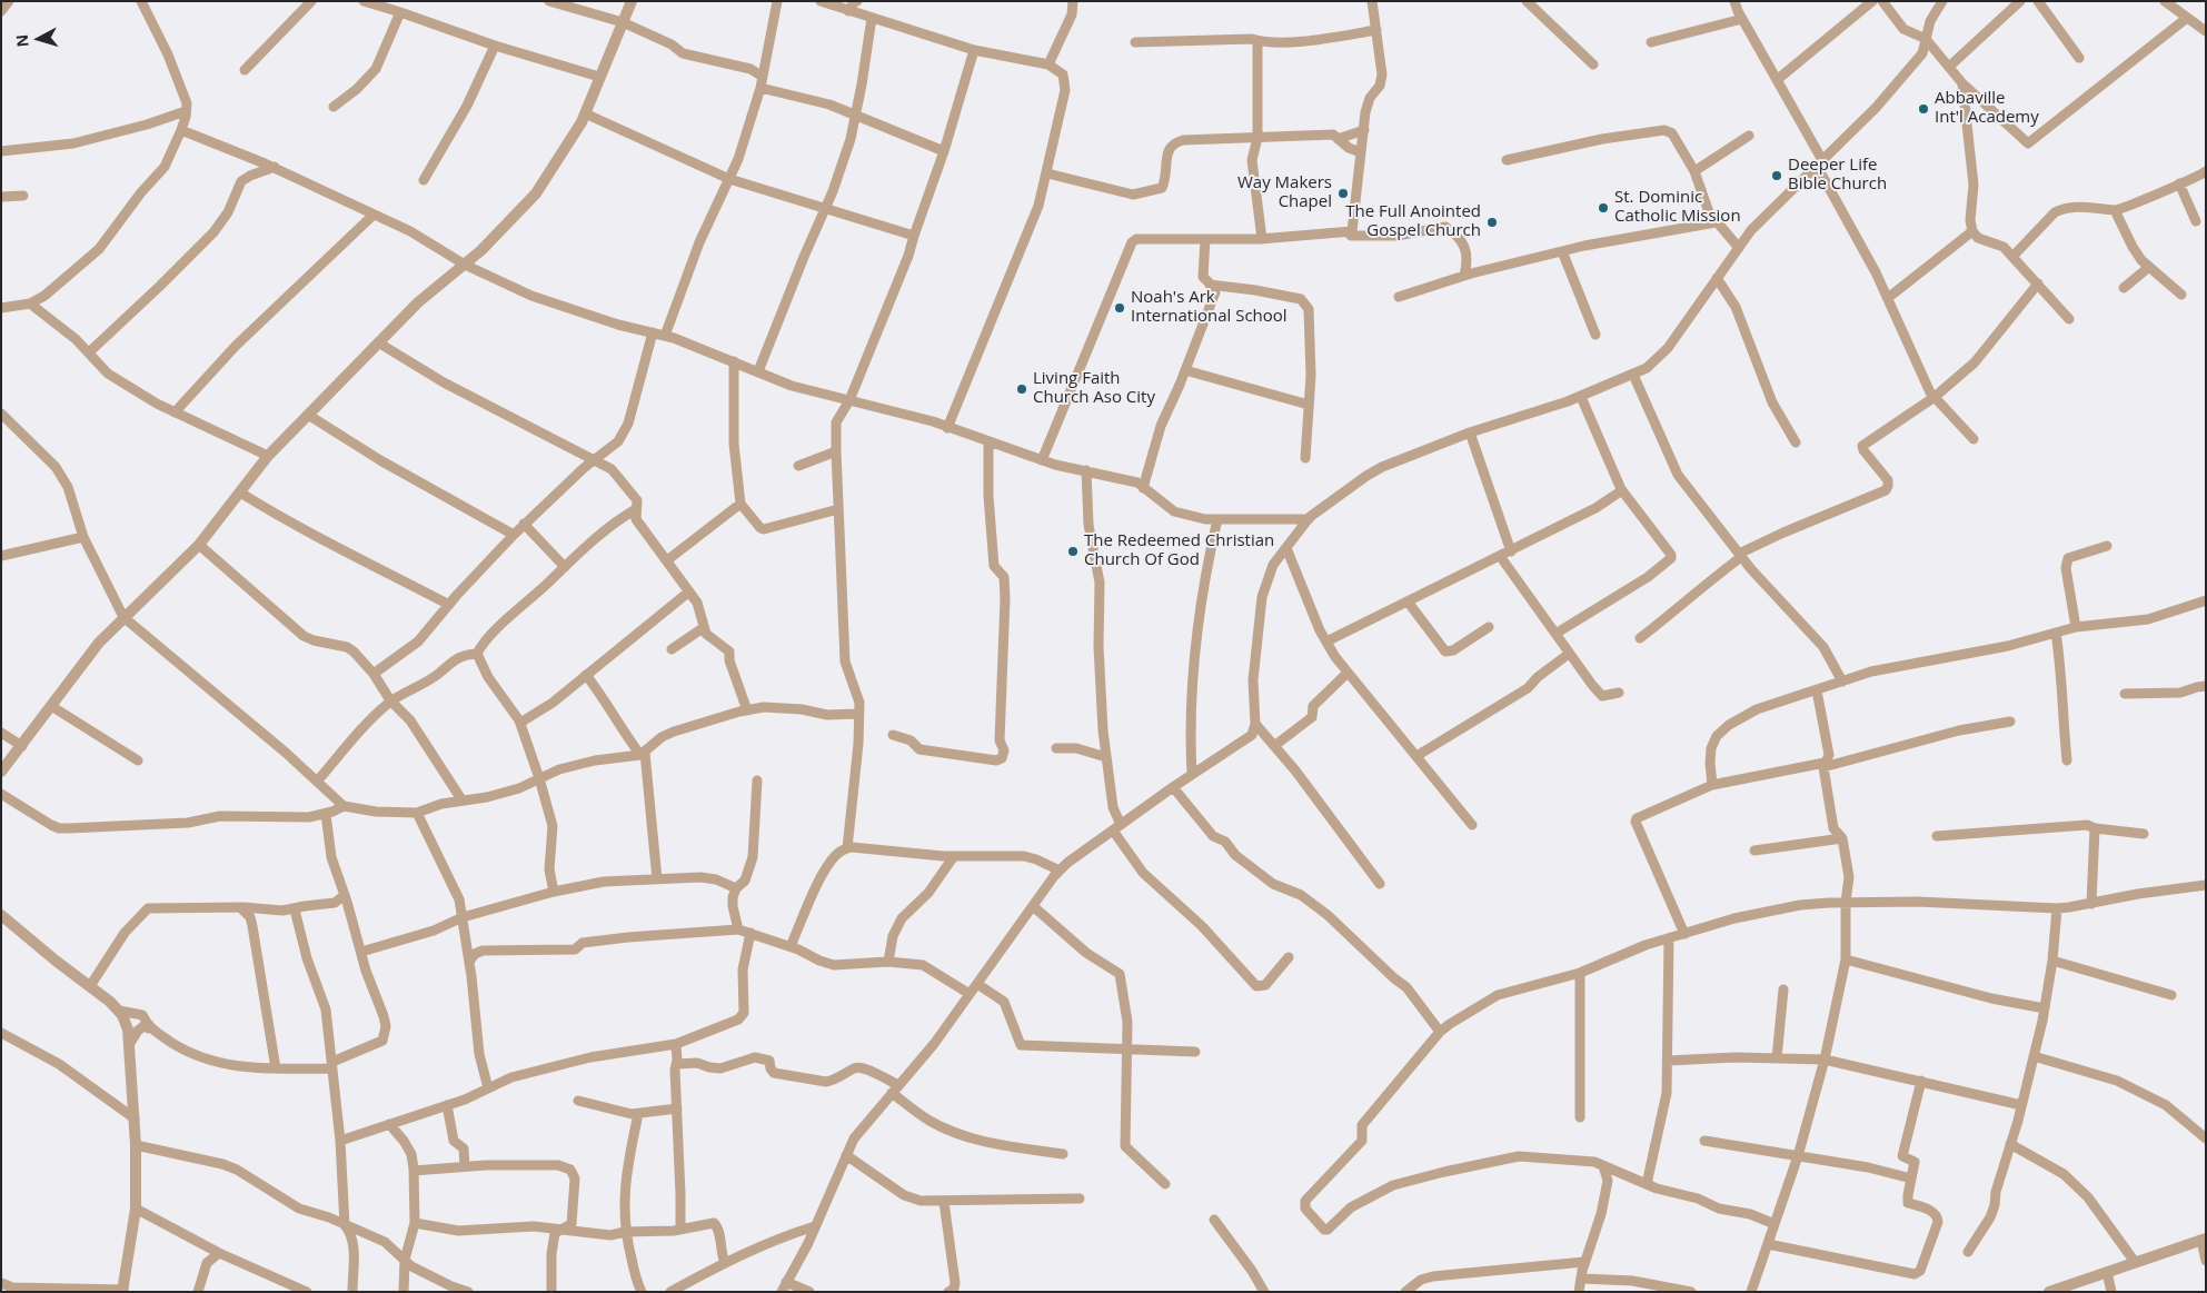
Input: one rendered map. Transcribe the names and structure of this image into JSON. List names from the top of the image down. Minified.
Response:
{"places":["Abbaville Int'l Academy","Deeper Life Bible Church","Way Makers Chapel","St. Dominic Catholic Mission","The Full Anointed Gospel Church","Noah's Ark International School","Living Faith Church Aso City","The Redeemed Christian Church Of God"],"north":"left"}
